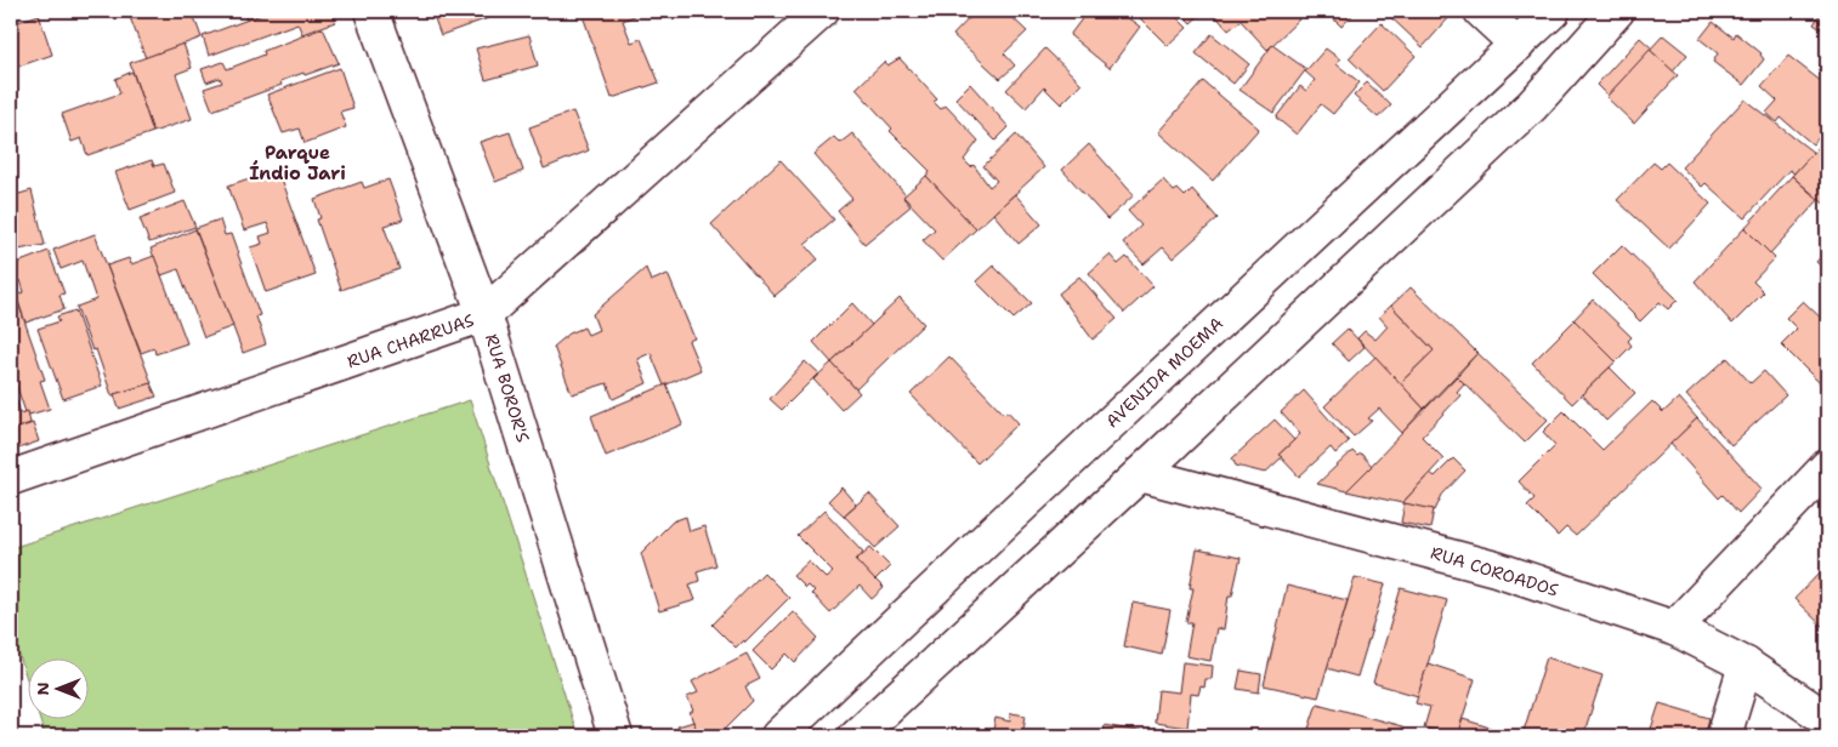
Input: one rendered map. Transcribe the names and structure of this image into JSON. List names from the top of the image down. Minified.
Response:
{"streets":{"street":["RUA CHARRUAS","AVENIDA MOEMA","RUA BOROR'S","RUA COROADOS"]},"crossings":[["RUA CHARRUAS","RUA BOROR'S"]],"districts":["Parque Índio Jari"],"north":"left"}
